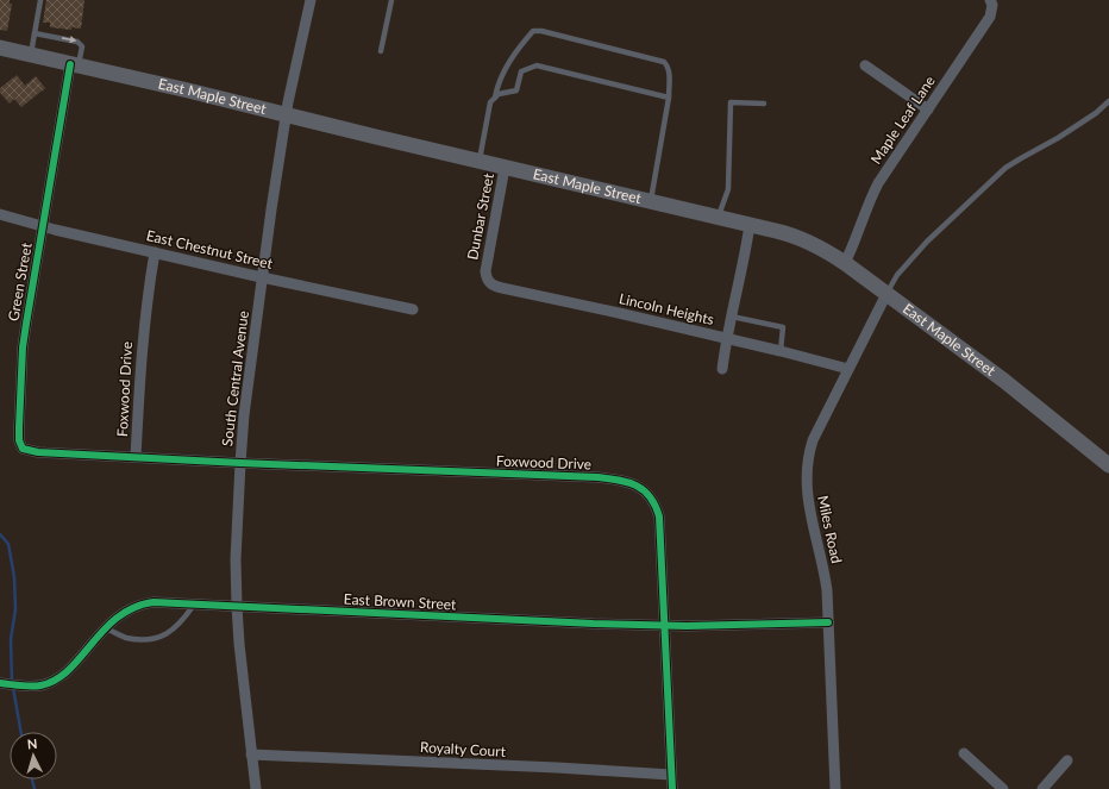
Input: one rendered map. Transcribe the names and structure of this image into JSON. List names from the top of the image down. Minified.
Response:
{"streets":{"main road":["East Maple Street"],"street":["Maple Leaf Lane","Dunbar Street","East Chestnut Street","Green Street","Lincoln Heights","South Central Avenue","Foxwood Drive","Miles Road","East Brown Street","Royalty Court"]},"crossings":[["East Maple Street","Maple Leaf Lane"],["East Maple Street","Dunbar Street"],["East Maple Street","Green Street"],["East Maple Street","South Central Avenue"],["East Maple Street","Miles Road"],["Dunbar Street","Lincoln Heights"],["East Chestnut Street","Green Street"],["East Chestnut Street","South Central Avenue"],["East Chestnut Street","Foxwood Drive"],["Green Street","Foxwood Drive"],["Lincoln Heights","Miles Road"],["South Central Avenue","Foxwood Drive"],["South Central Avenue","East Brown Street"],["South Central Avenue","Royalty Court"],["Foxwood Drive","East Brown Street"],["Foxwood Drive","Royalty Court"],["Miles Road","East Brown Street"]],"north":"top"}
